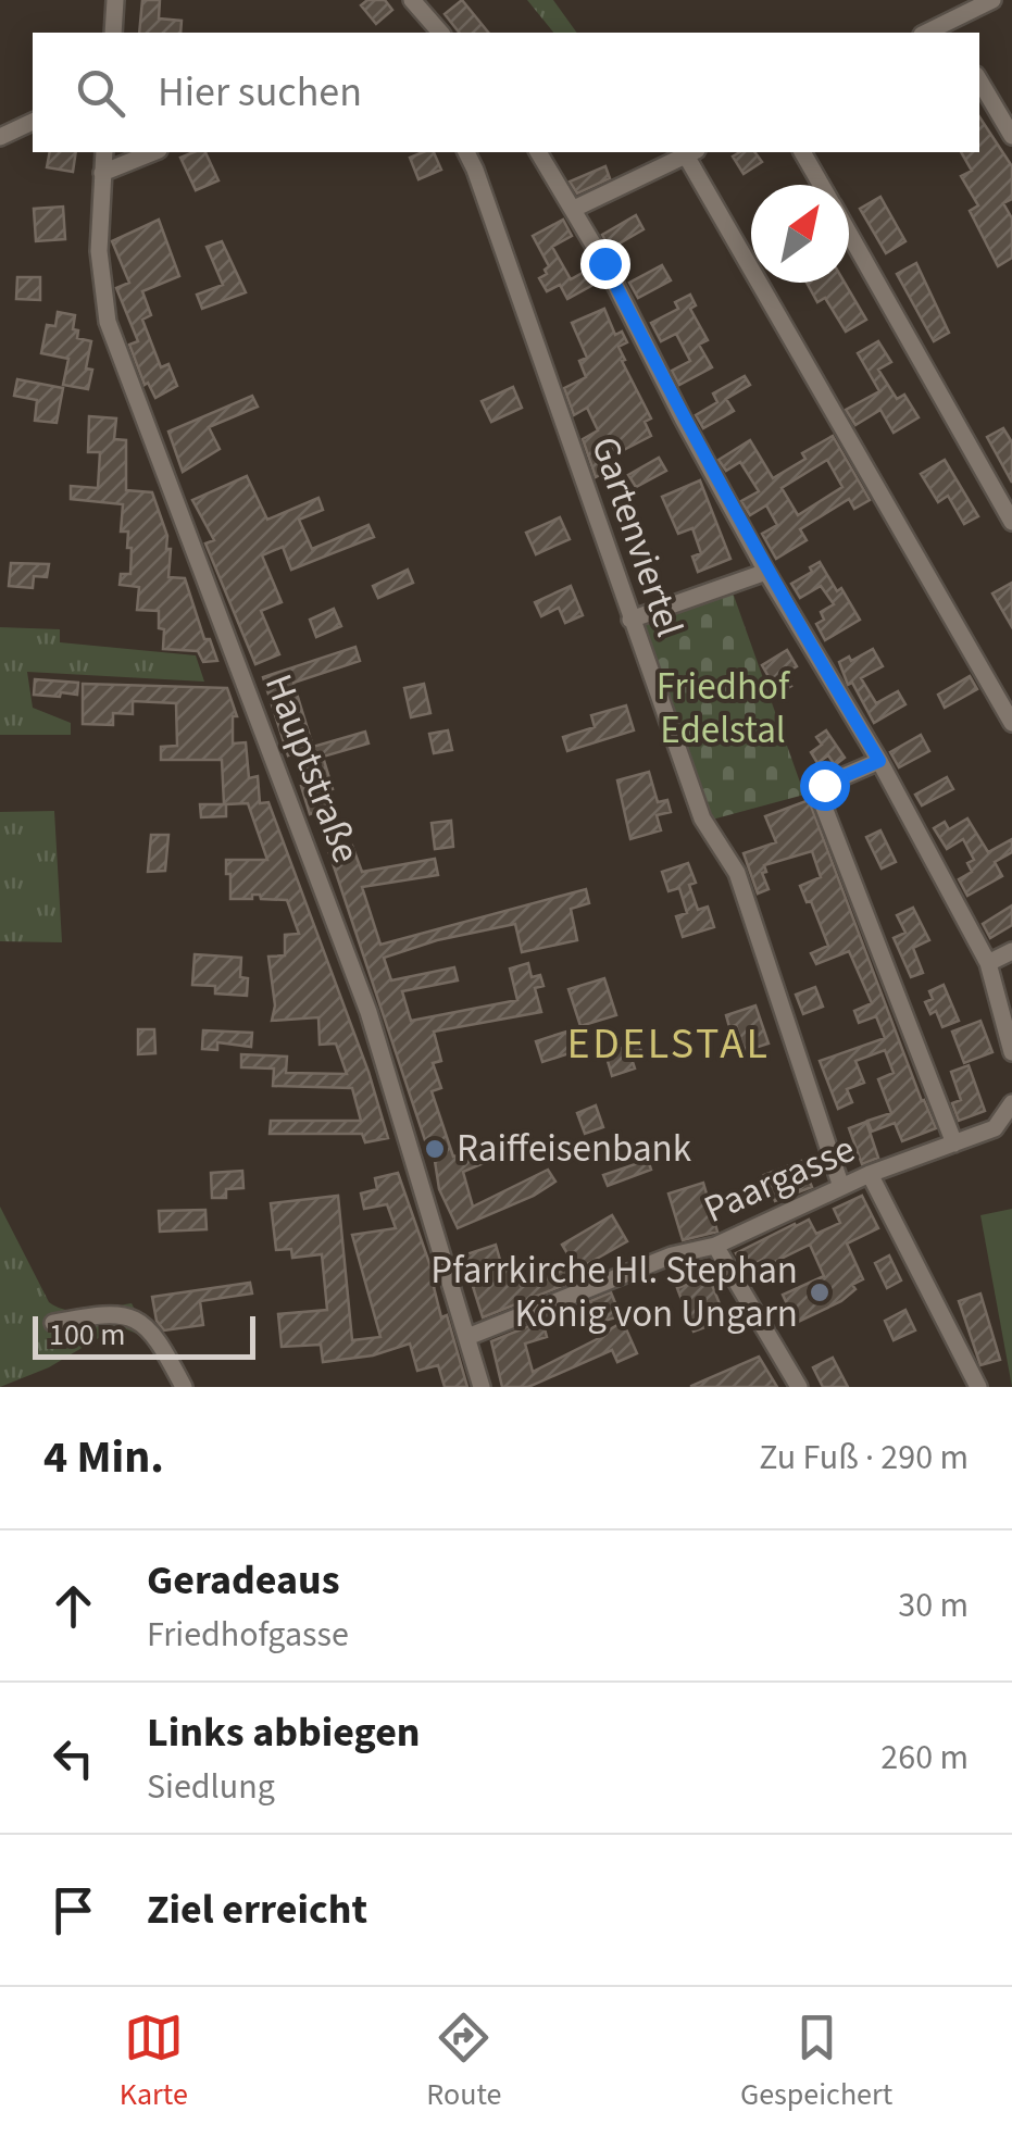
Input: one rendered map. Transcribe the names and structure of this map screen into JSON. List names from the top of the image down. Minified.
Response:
{"streets":{"street":["Gartenviertel","Hauptstraße","Paargasse"]},"crossings":[["Gartenviertel","Paargasse"],["Hauptstraße","Paargasse"]],"districts":["EDELSTAL"],"parks":["Friedhof Edelstal"],"places":["Raiffeisenbank","Pfarrkirche Hl. Stephan König von Ungarn"],"scale_bar":"100 m","north":"top right","page":{"search":"Hier suchen","scale":"100 m","heading":["4 Min.","Zu Fuß · 290 m"],"list":[["Geradeaus","Friedhofgasse","30 m"],["Links abbiegen","Siedlung","260 m"],"Ziel erreicht"],"nav":["Karte","Route","Gespeichert"]}}
